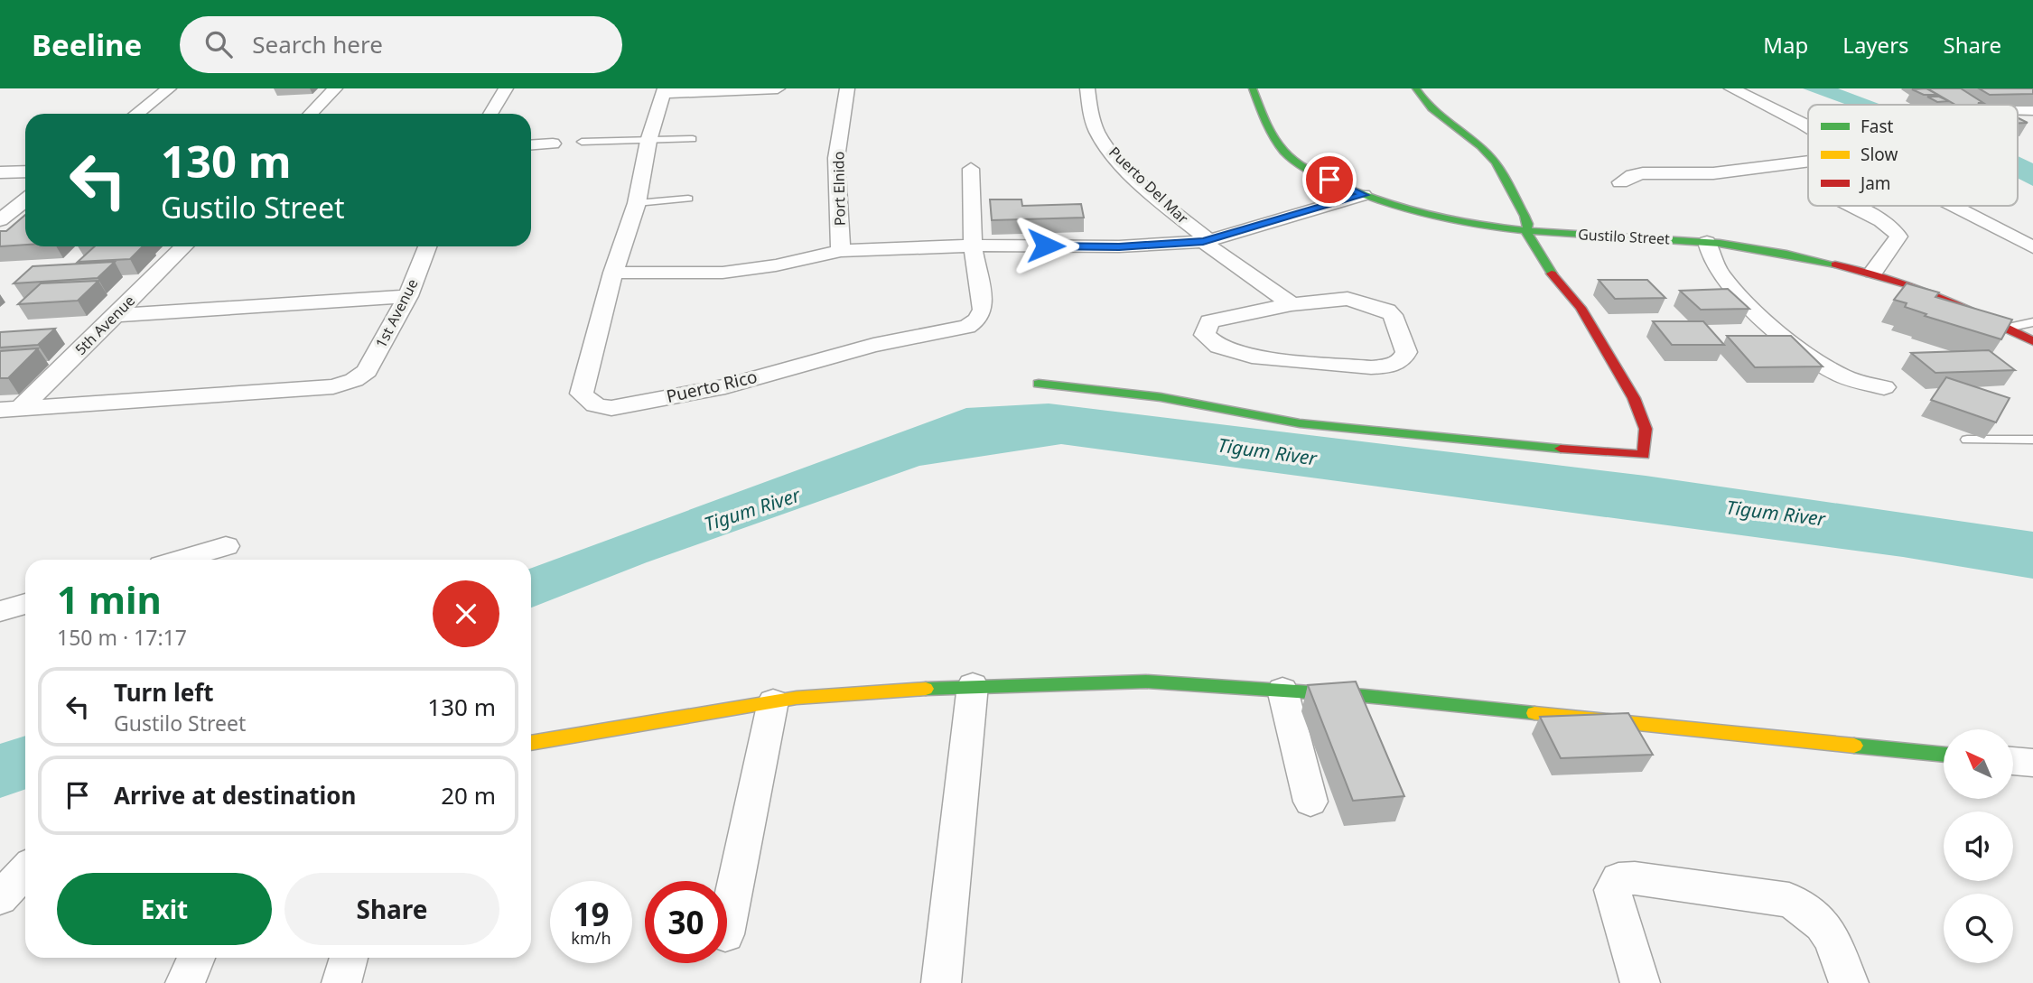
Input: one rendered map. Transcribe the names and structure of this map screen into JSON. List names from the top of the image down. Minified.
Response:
{"streets":{"street":["Puerto Del Mar","Port Elnido","Gustilo Street","1st Avenue","5th Avenue","Puerto Rico"]},"crossings":[["1st Avenue","5th Avenue"]],"water":["Tigum River"],"legend":["Fast","Slow","Jam"],"north":"top left","page":{"header":"Beeline","search":"Search here","nav":["Map","Layers","Share"],"turn":["130 m","Gustilo Street"],"heading":["1 min","150 m · 17:17"],"list":[{"name":"Turn left","note":"Gustilo Street","value":"130 m"},{"name":"Arrive at destination","value":"20 m"}],"buttons":["Exit","Share"],"speed":"19 km/h","limit":"30"}}
